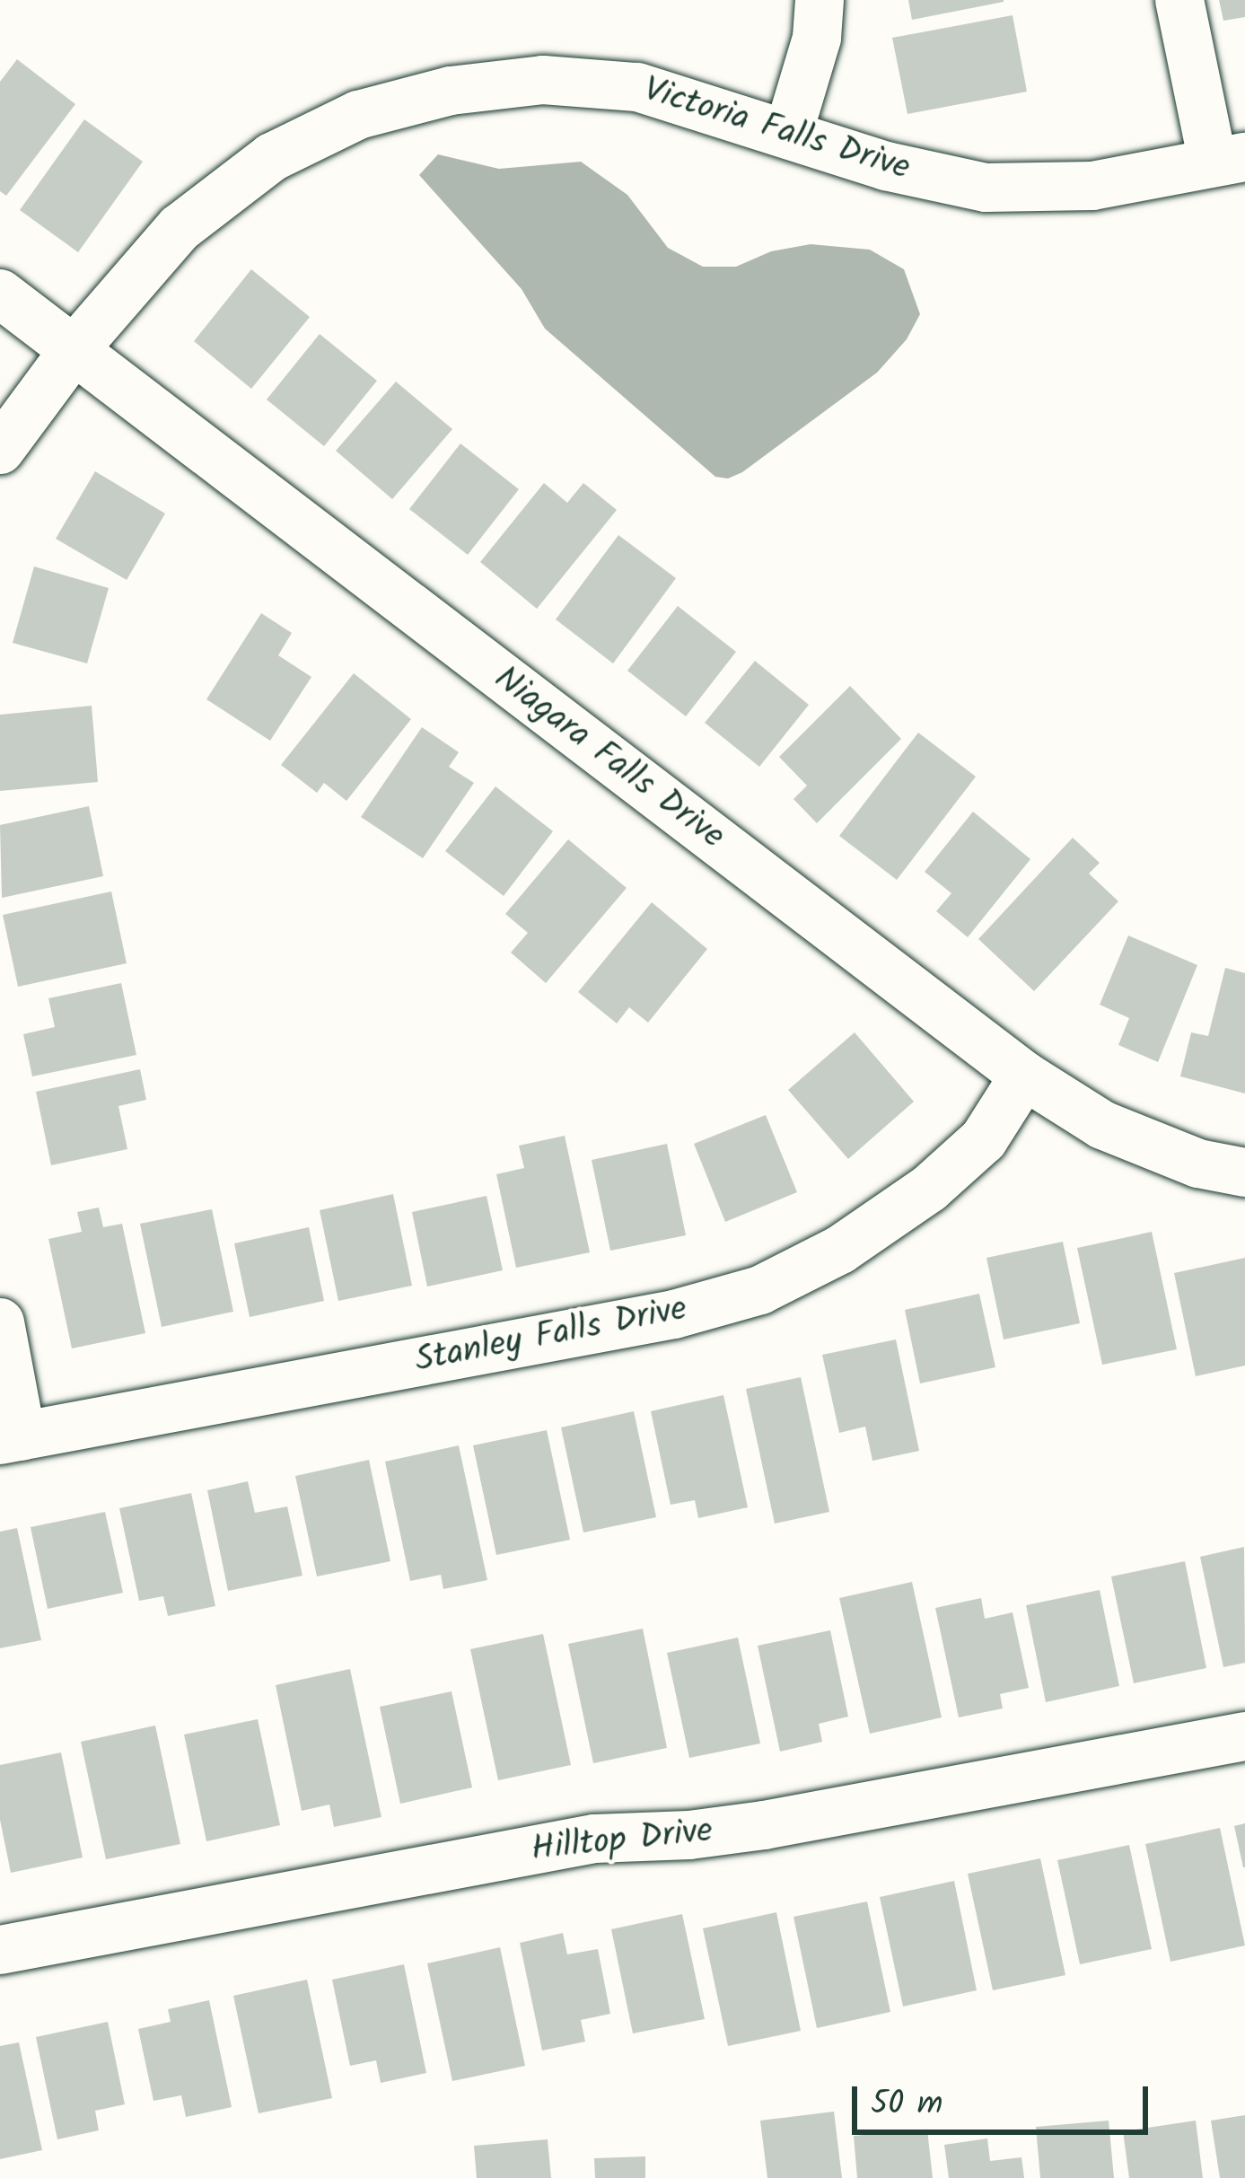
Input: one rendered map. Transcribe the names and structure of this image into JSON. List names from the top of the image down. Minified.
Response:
{"streets":{"street":["Victoria Falls Drive","Niagara Falls Drive","Stanley Falls Drive","Hilltop Drive"]},"crossings":[["Victoria Falls Drive","Niagara Falls Drive"],["Niagara Falls Drive","Stanley Falls Drive"]],"scale_bar":"50 m"}
